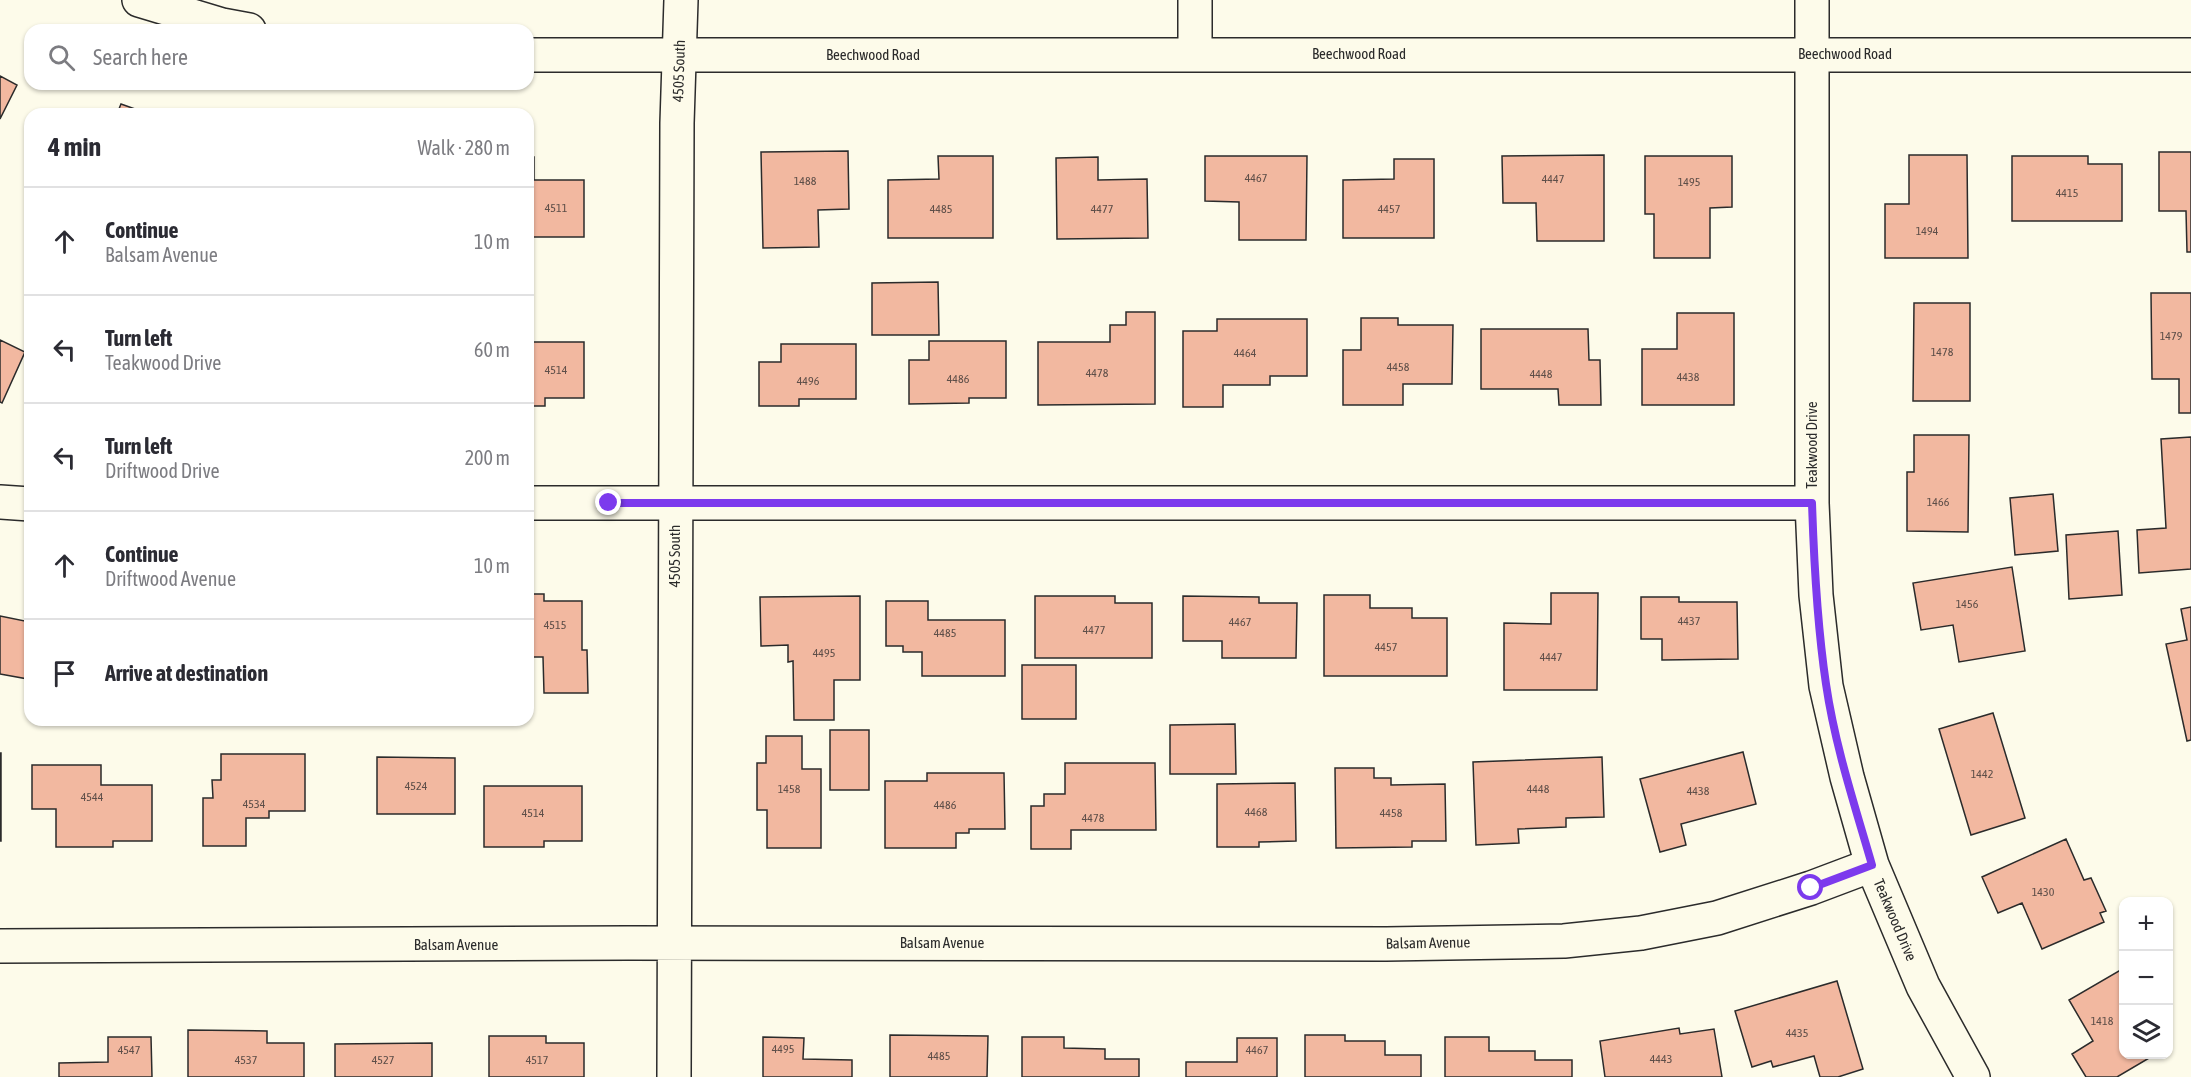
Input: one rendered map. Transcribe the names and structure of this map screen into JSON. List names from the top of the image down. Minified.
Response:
{"streets":{"street":["Beechwood Road","4505 South","Teakwood Drive","Balsam Avenue"]},"crossings":[["Beechwood Road","4505 South"],["Beechwood Road","Teakwood Drive"],["4505 South","Balsam Avenue"],["Teakwood Drive","Balsam Avenue"]],"house_numbers":["4467","4447","1488","1495","4415","4511","4485","4477","4457","1494","1479","1478","4464","4458","4514","4478","4448","4438","4486","4496","1466","1456","4437","4467","4515","4477","4485","4457","4495","4447","1442","4524","1458","4448","4438","4544","4534","4486","4468","4514","4458","4478","1430","1418","4435","4495","4547","4467","4485","4443","4537","4527","4517"],"page":{"search":"Search here","heading":["4 min","Walk · 280 m"],"list":[["Continue","Balsam Avenue","10 m"],["Turn left","Teakwood Drive","60 m"],["Turn left","Driftwood Drive","200 m"],["Continue","Driftwood Avenue","10 m"],"Arrive at destination"],"map_buttons":["+","−"]}}
